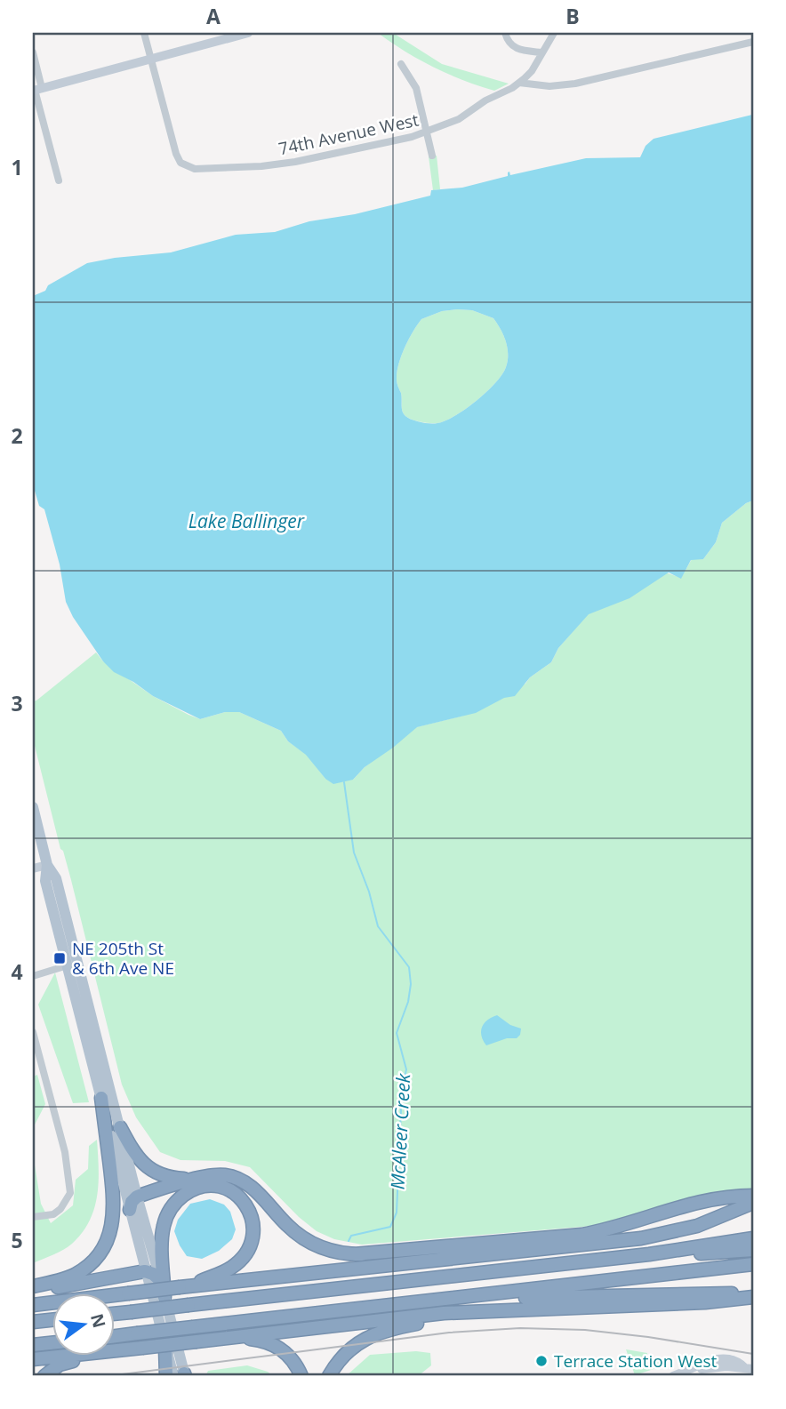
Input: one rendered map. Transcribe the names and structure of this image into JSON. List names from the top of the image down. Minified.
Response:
{"streets":{"street":["74th Avenue West"]},"water":["Lake Ballinger","McAleer Creek"],"places":{"transit":["NE 205th St & 6th Ave NE"],"other":["Terrace Station West"]},"north":"right","grid":{"columns":["A","B"],"rows":["1","2","3","4","5"]}}
